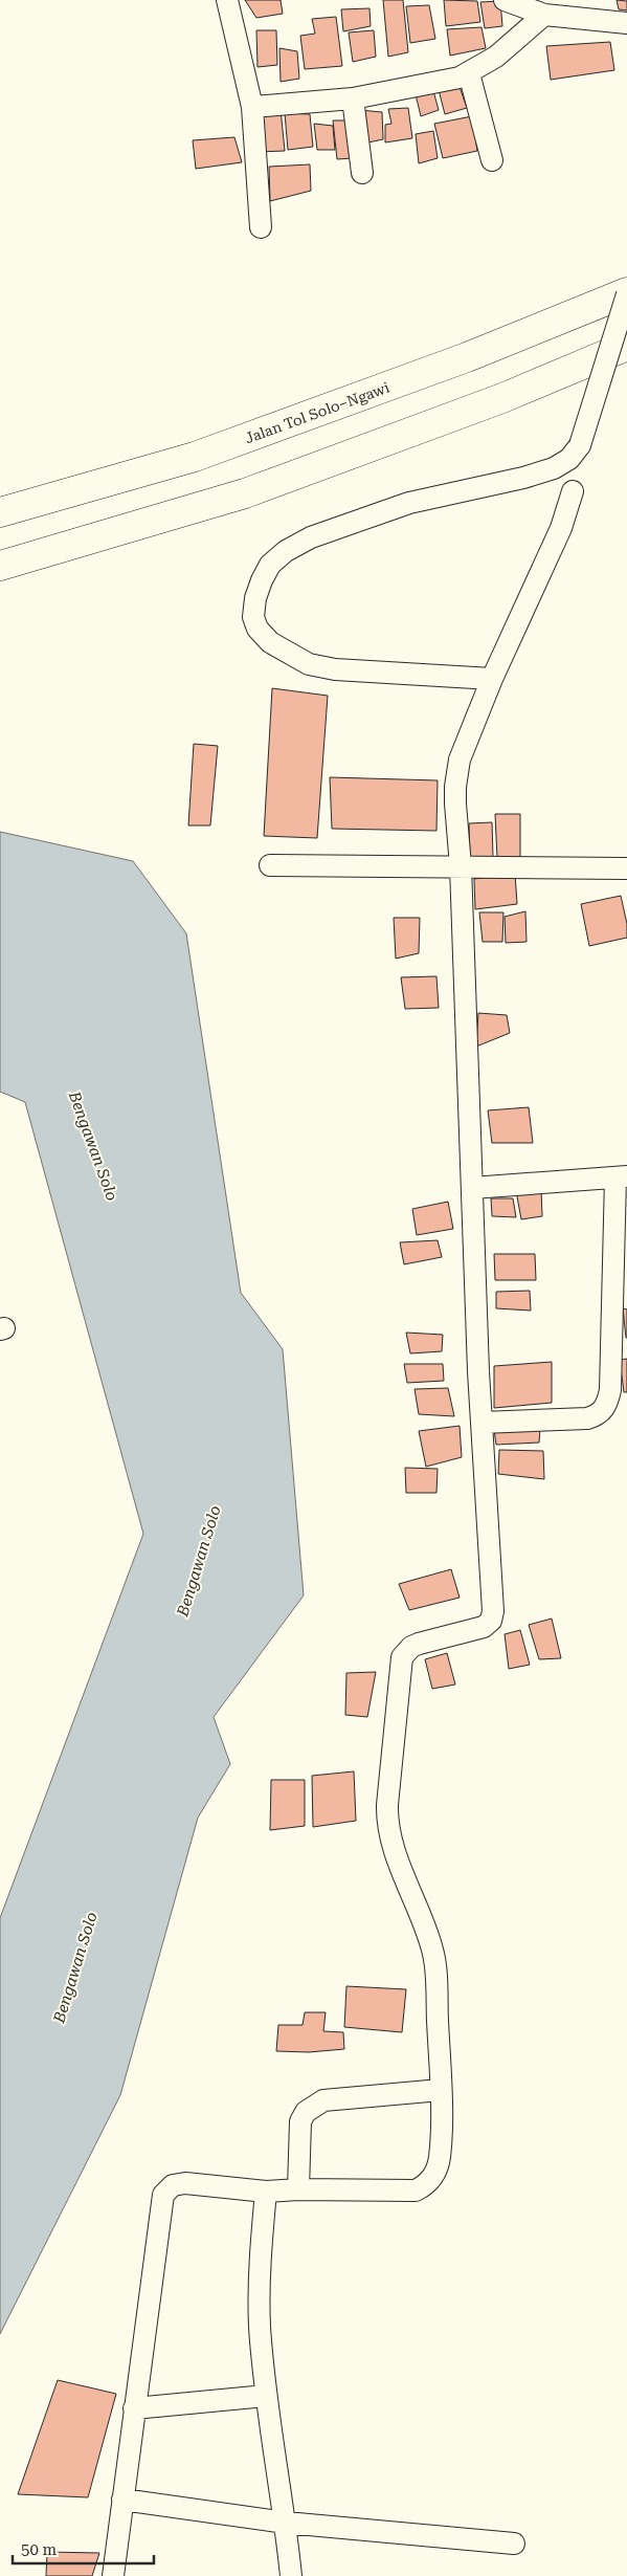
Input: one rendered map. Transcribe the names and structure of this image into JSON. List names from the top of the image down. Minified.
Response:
{"streets":{"highway":["Jalan Tol Solo–Ngawi"]},"water":["Bengawan Solo"],"scale_bar":"50 m"}
